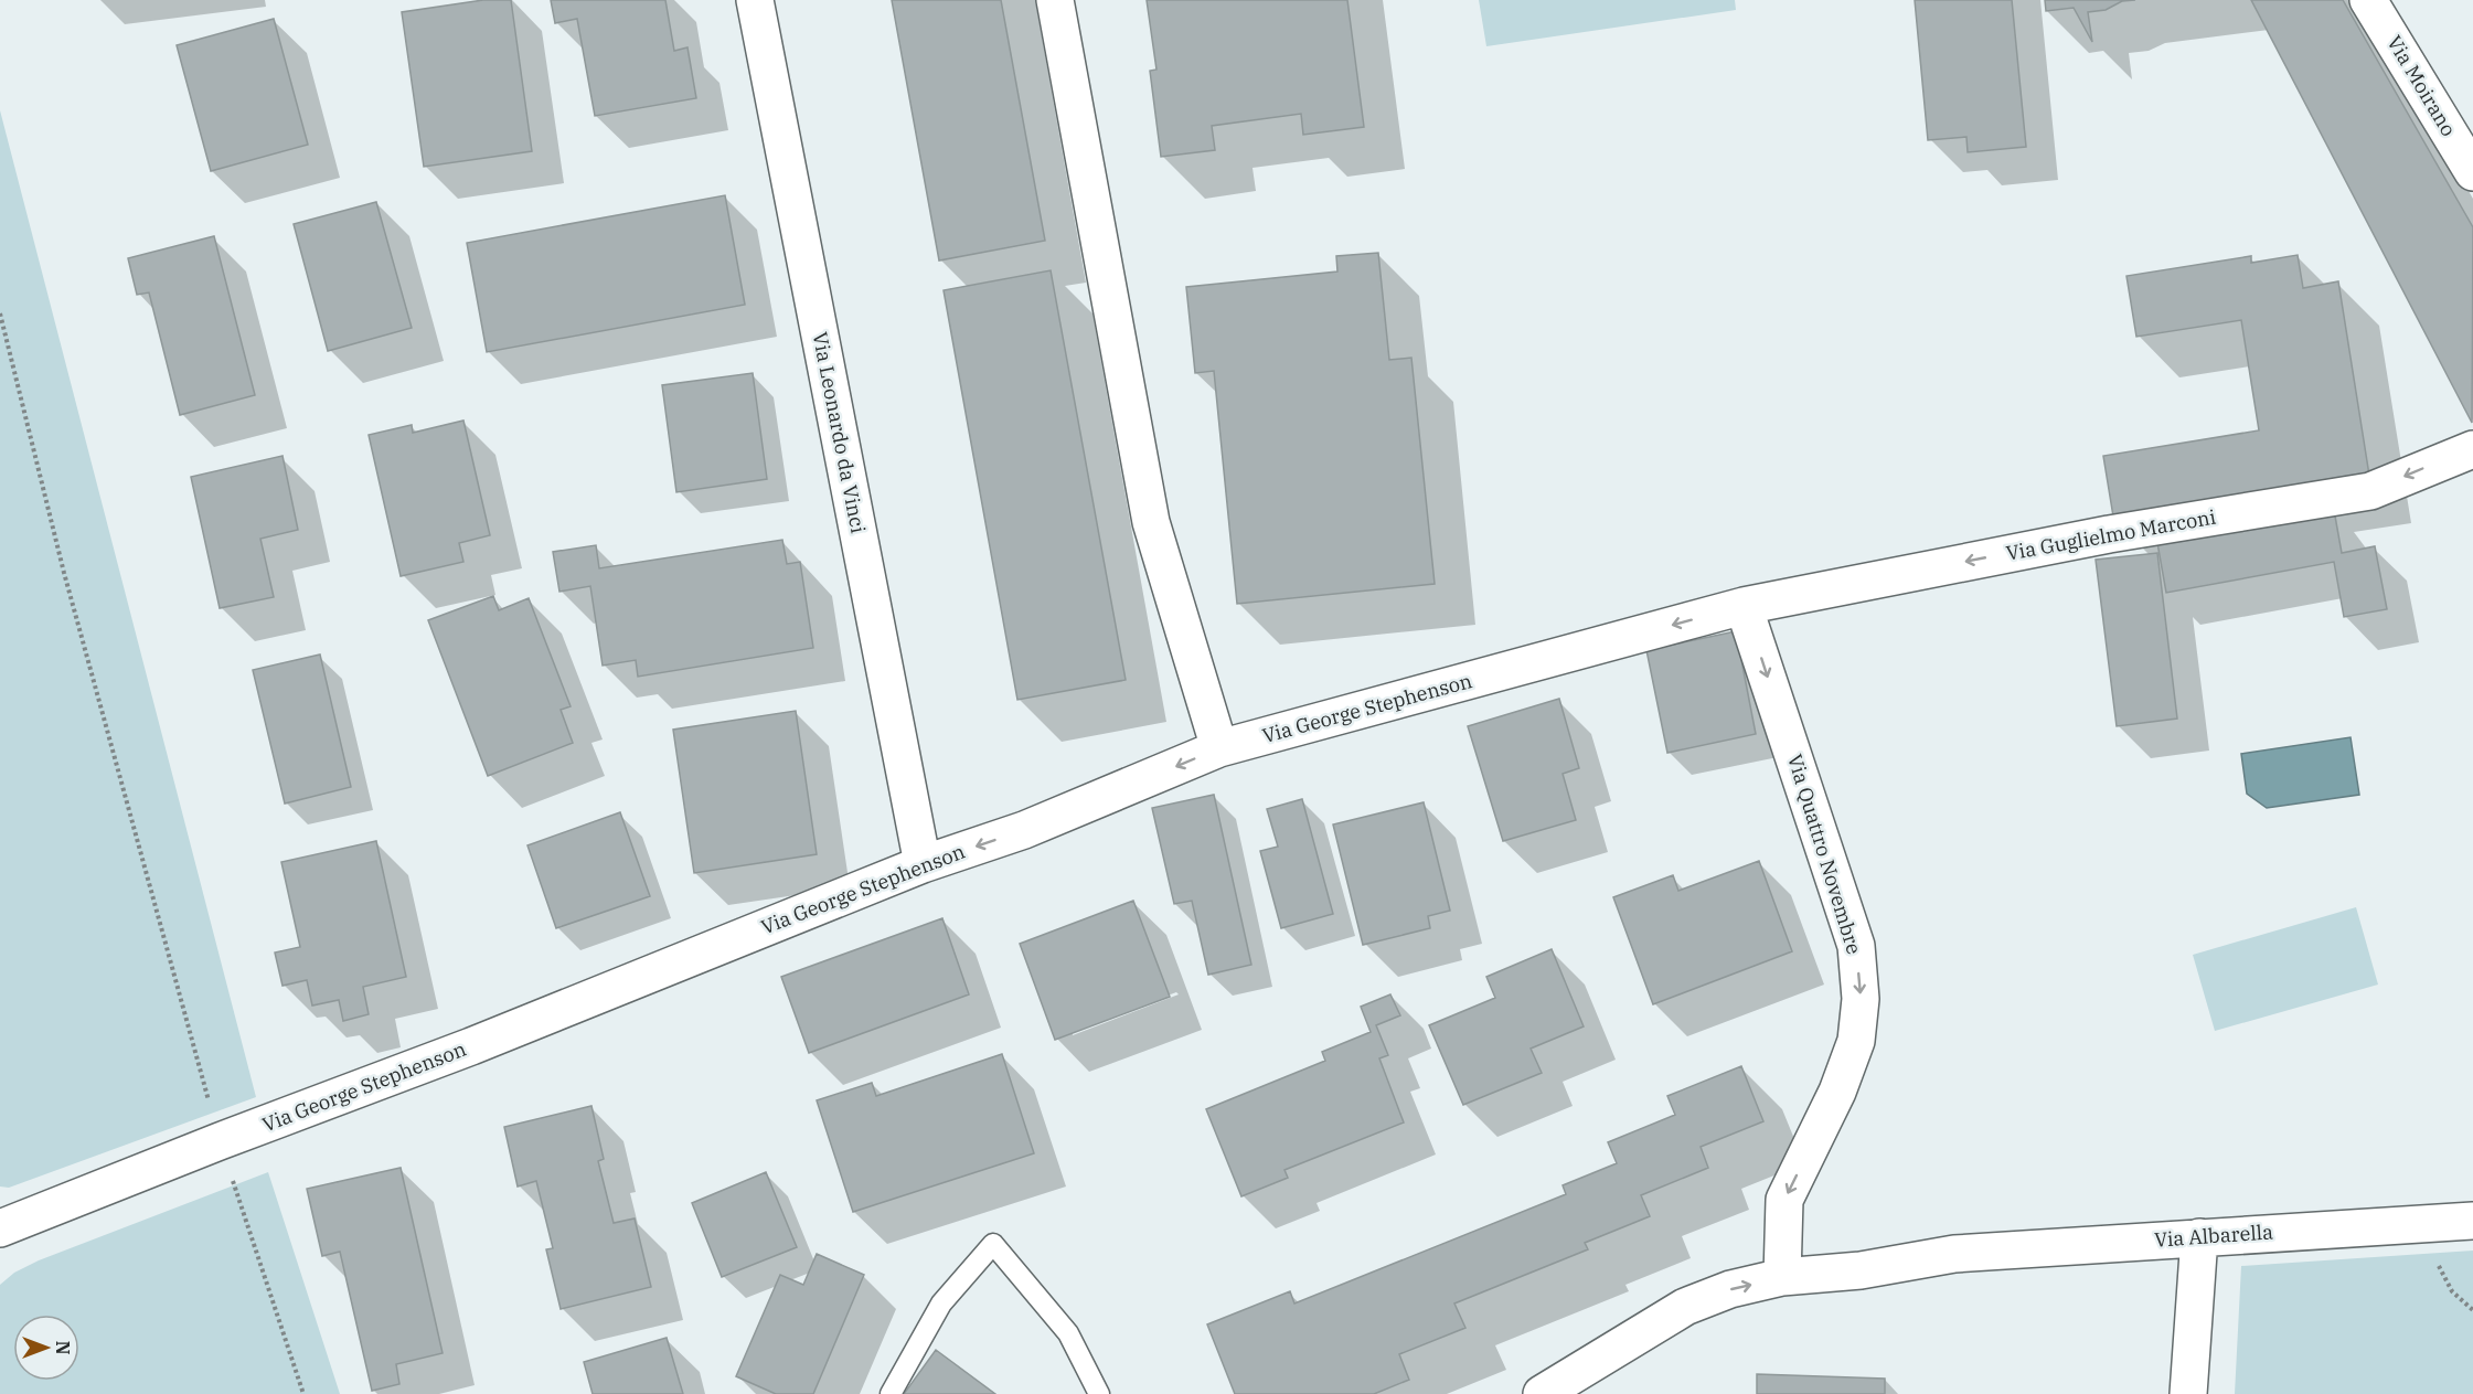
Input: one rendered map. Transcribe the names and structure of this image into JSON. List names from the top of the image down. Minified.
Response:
{"streets":{"street":["Via Moirano","Via Leonardo da Vinci","Via Guglielmo Marconi","Via George Stephenson","Via Quattro Novembre","Via Albarella"]},"crossings":[["Via Leonardo da Vinci","Via George Stephenson"],["Via Guglielmo Marconi","Via George Stephenson"],["Via Guglielmo Marconi","Via Quattro Novembre"],["Via George Stephenson","Via Quattro Novembre"],["Via Quattro Novembre","Via Albarella"]],"one_way":["Via Guglielmo Marconi","Via George Stephenson","Via Quattro Novembre"],"north":"right"}
